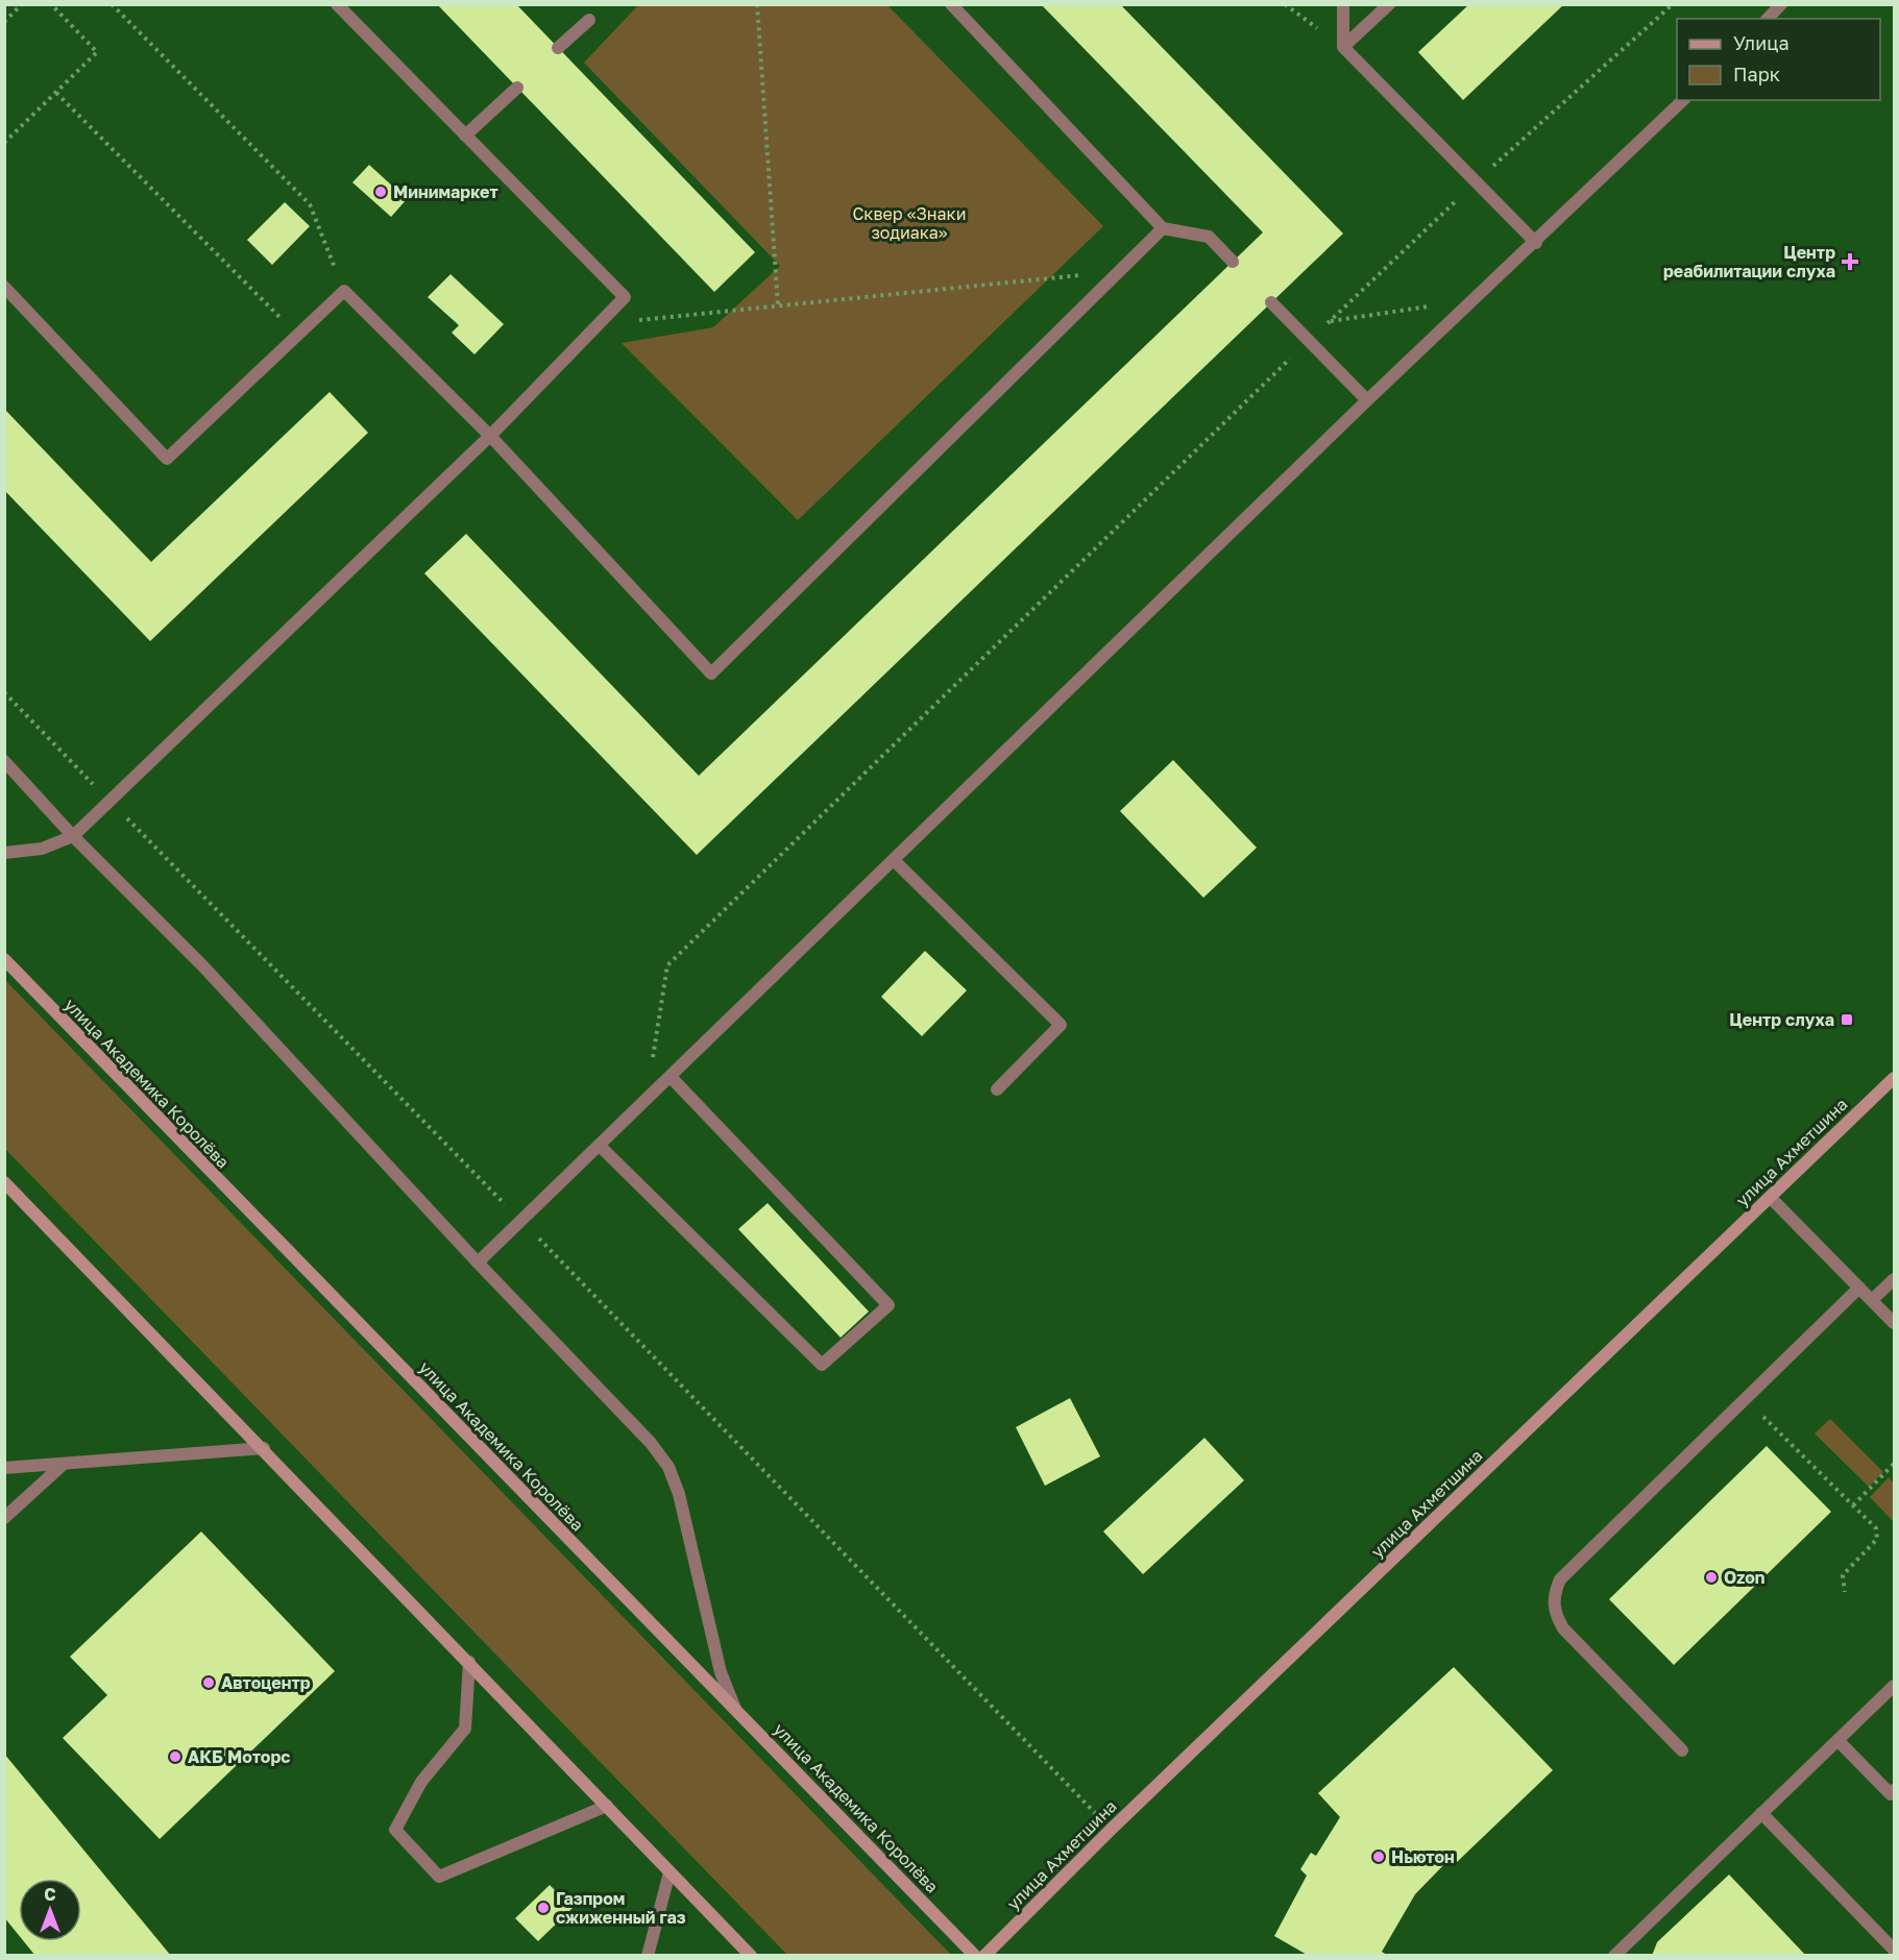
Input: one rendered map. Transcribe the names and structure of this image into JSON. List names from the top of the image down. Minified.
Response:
{"streets":{"street":["улица Академика Королёва","улица Ахметшина"]},"parks":["Сквер «Знаки зодиака»"],"places":{"other":["Минимаркет","Ozon","Автоцентр","АКБ Моторс","Ньютон","Газпром сжиженный газ"],"health":["Центр реабилитации слуха"],"transit":["Центр слуха"]},"legend":["Улица","Парк"],"north":"top"}
